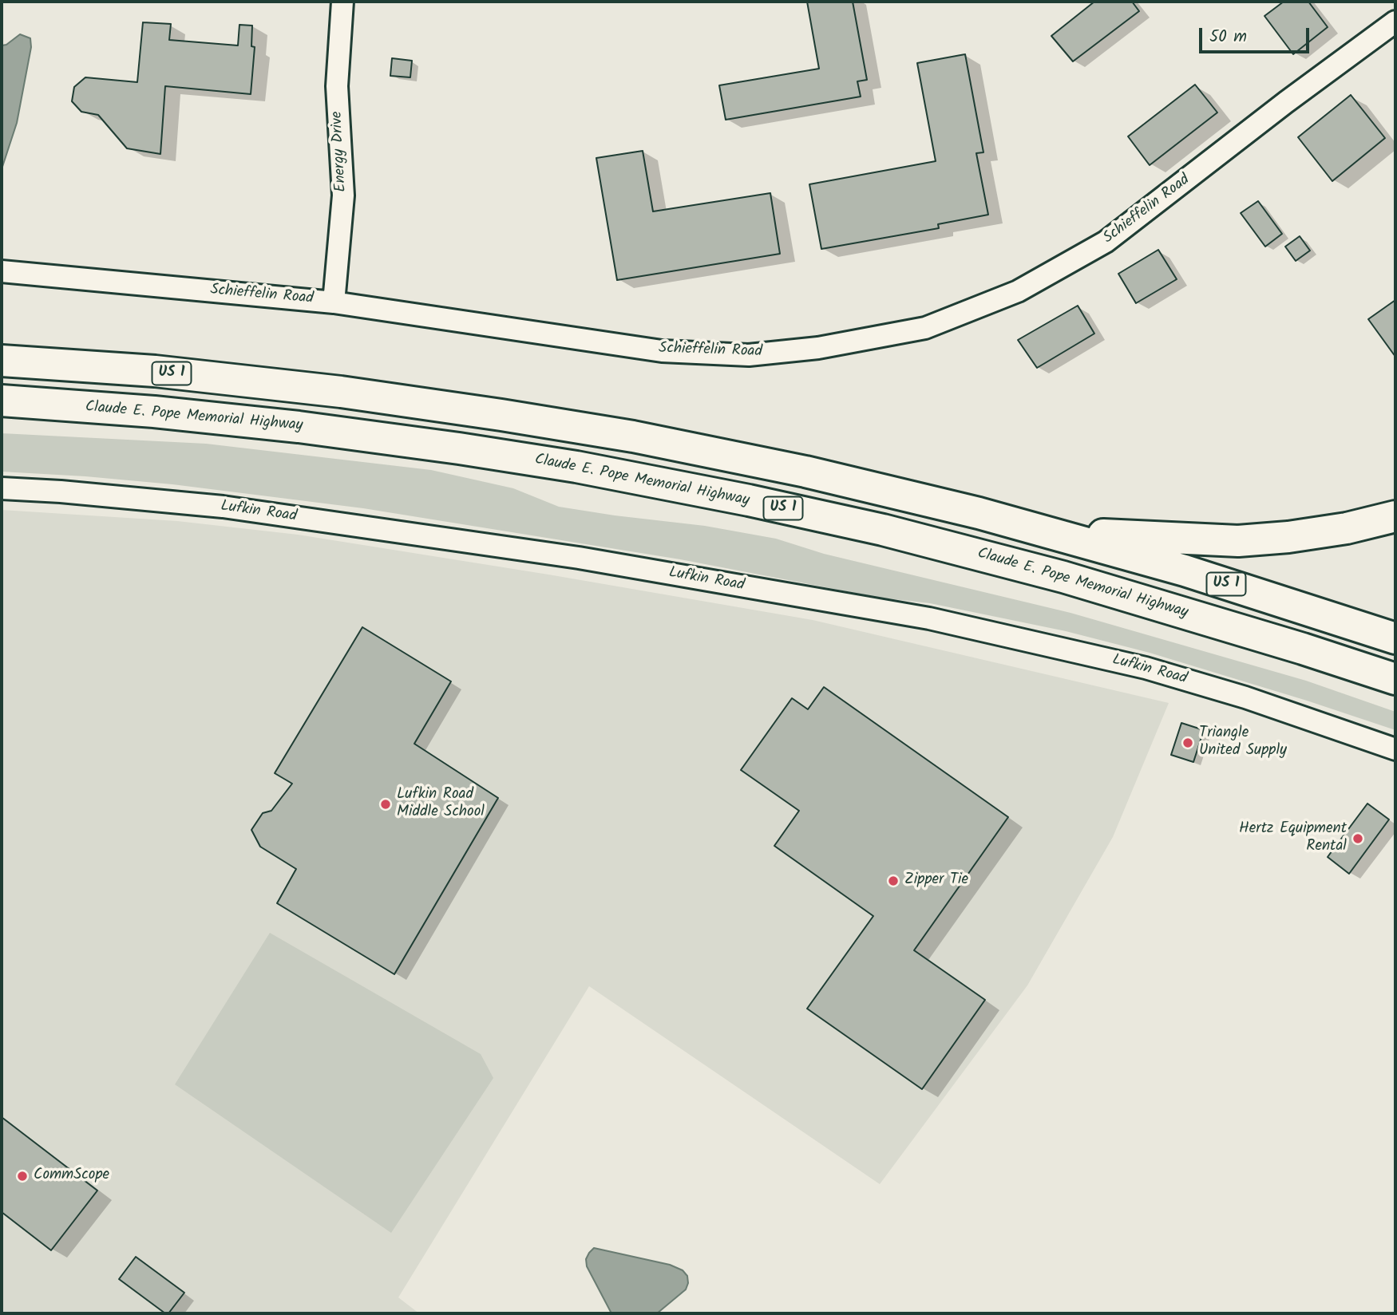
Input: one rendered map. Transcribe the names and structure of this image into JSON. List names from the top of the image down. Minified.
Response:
{"streets":{"highway":["US 1","Claude E. Pope Memorial Highway"],"street":["Energy Drive","Schieffelin Road","Lufkin Road"]},"crossings":[["Energy Drive","Schieffelin Road"]],"places":["Triangle United Supply","Lufkin Road Middle School","Hertz Equipment Rental","Zipper Tie","CommScope"],"scale_bar":"50 m"}
